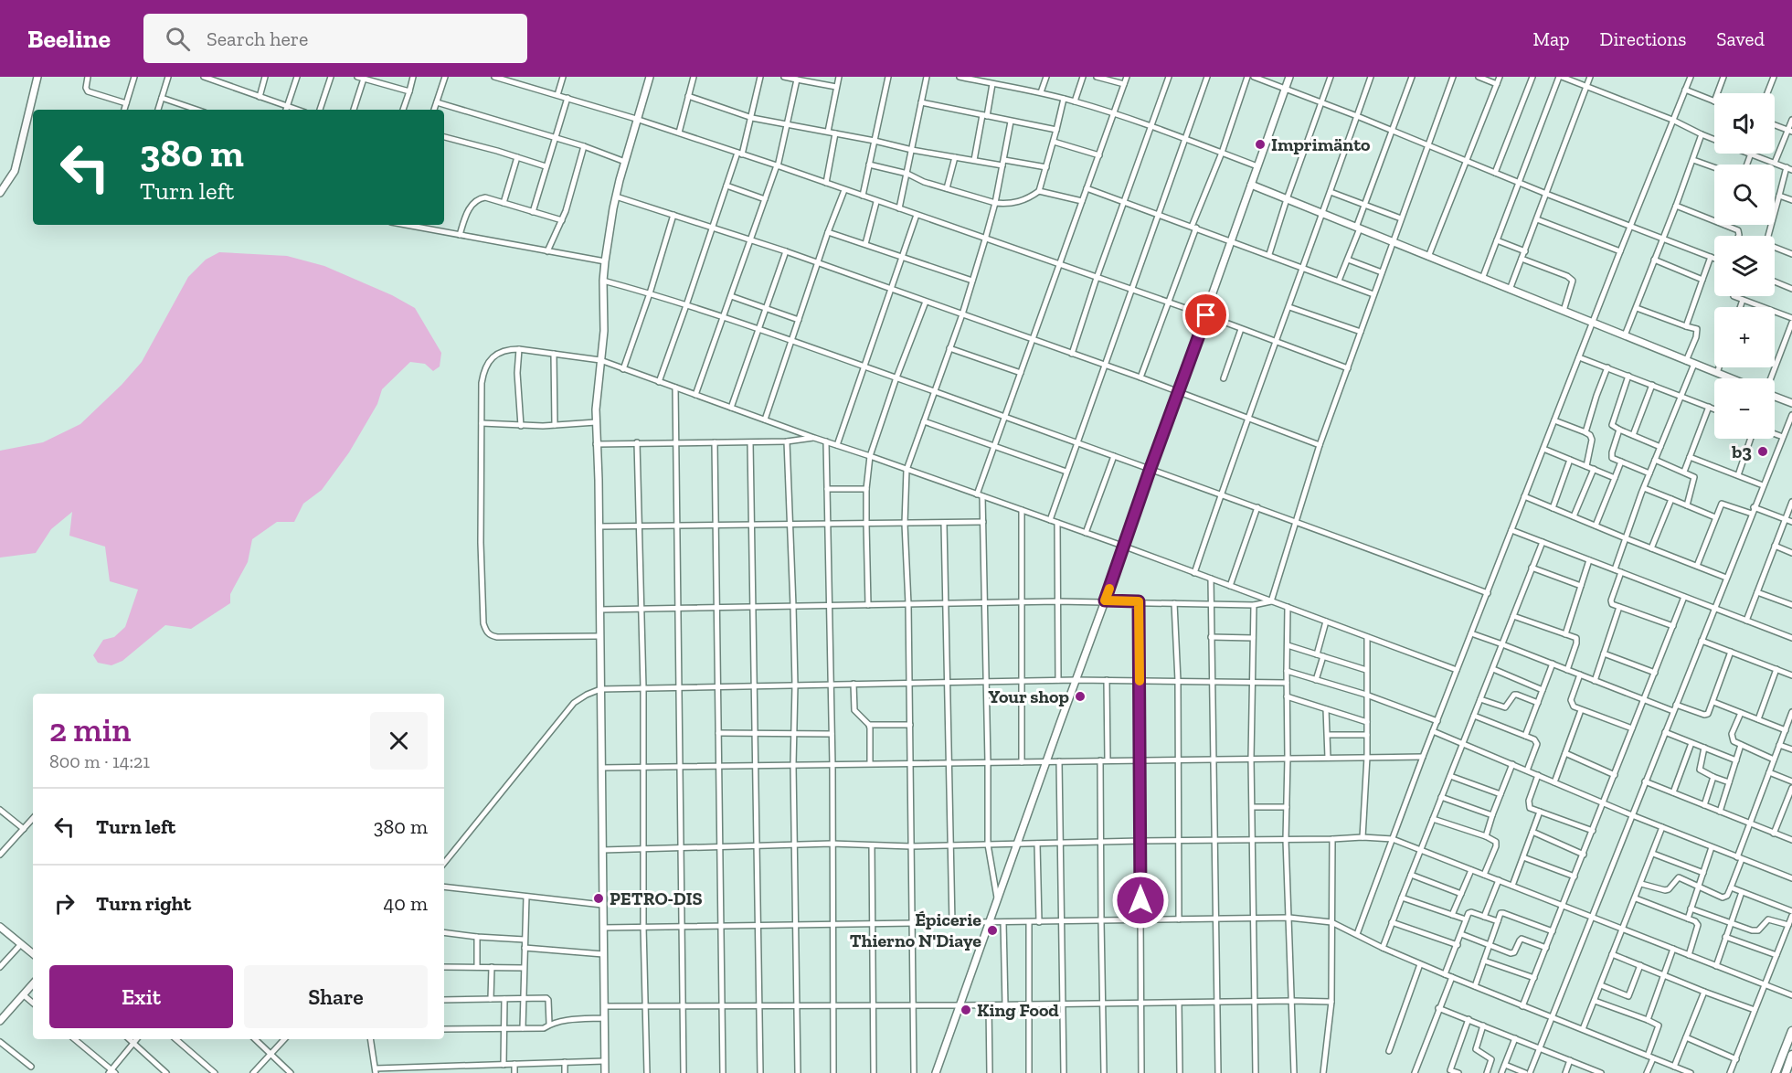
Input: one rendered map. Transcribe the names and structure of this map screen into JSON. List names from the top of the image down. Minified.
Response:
{"places":["Imprimänto","b3","Your shop","PETRO-DIS","Épicerie Thierno N'Diaye","King Food"],"page":{"header":"Beeline","search":"Search here","nav":["Map","Directions","Saved"],"map_buttons":["+","−"],"turn":["380 m","Turn left"],"heading":["2 min","800 m · 14:21"],"list":[{"name":"Turn left","value":"380 m"},{"name":"Turn right","value":"40 m"}],"buttons":["Exit","Share"]}}
